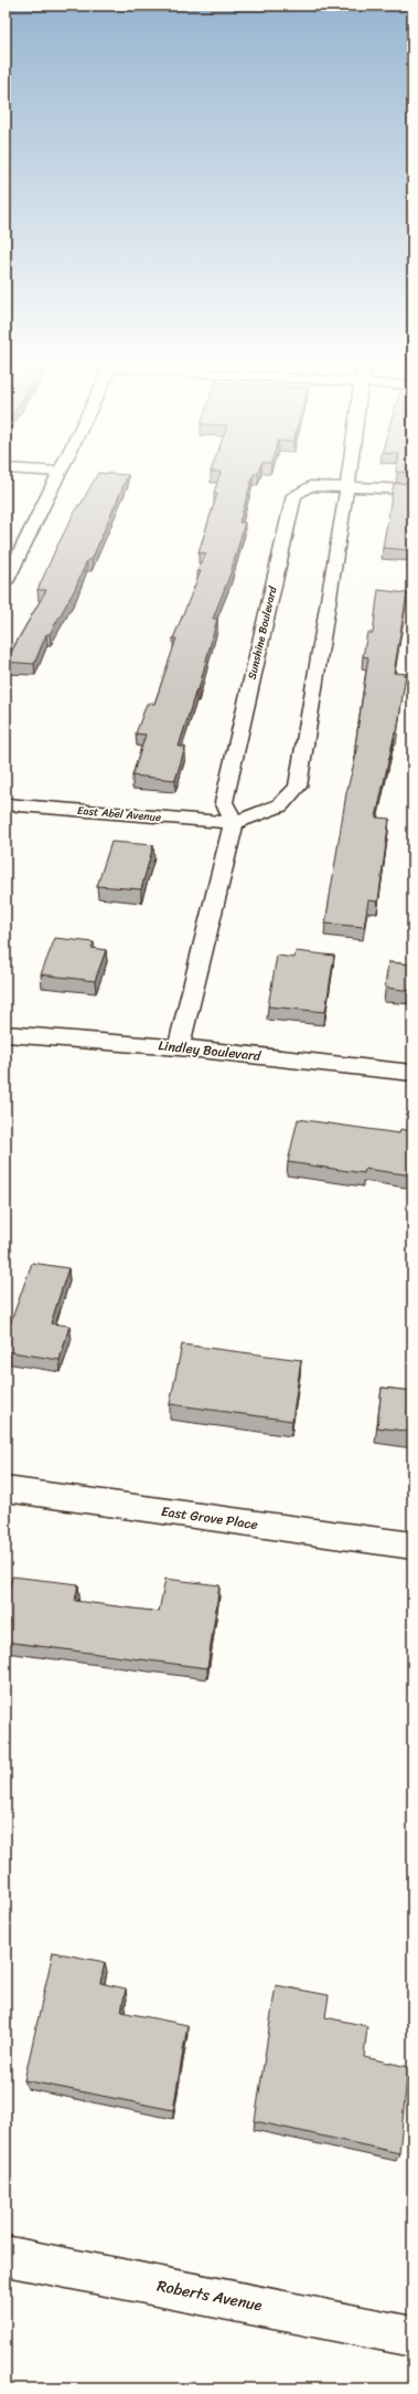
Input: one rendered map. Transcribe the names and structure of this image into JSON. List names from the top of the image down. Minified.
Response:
{"streets":{"street":["Sunshine Boulevard","East Abel Avenue","Lindley Boulevard","East Grove Place","Roberts Avenue"]},"crossings":[["Sunshine Boulevard","East Abel Avenue"]]}
